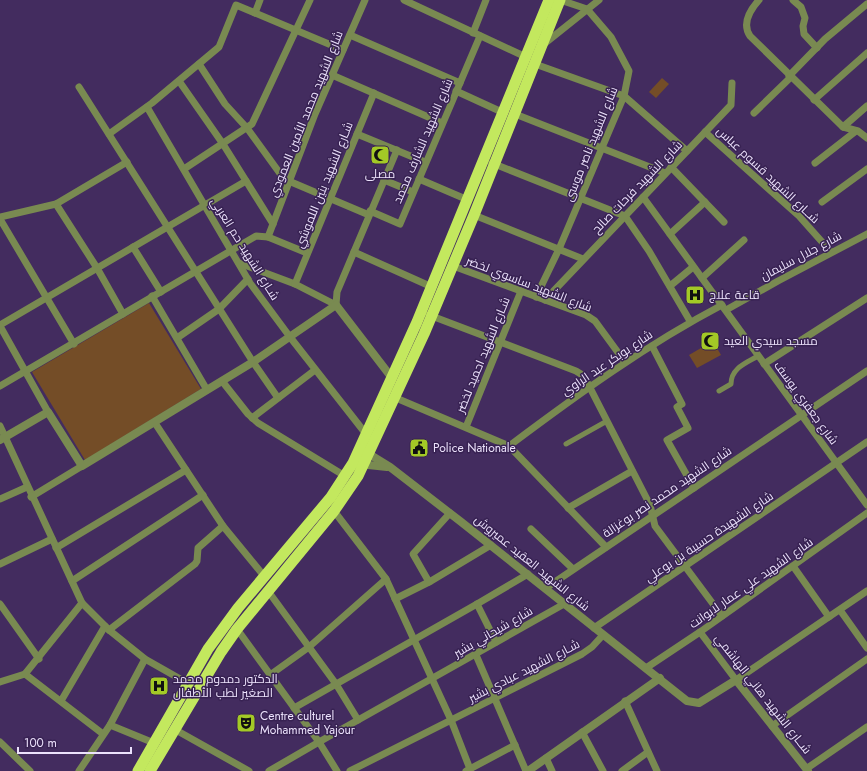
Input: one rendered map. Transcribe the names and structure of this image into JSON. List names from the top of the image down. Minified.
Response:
{"streets":{"street":["شارع الشهيد محمد الأمين العمودي","شارع الشهيد الشارف محمد","شارع الشهيد ناصر موسى","شــارع الشهيد قسوم عباس","شـارع الشهيد بنين اللموشي","شارع الشهيد فرحات صالح","شـارع الشهيد حم العربي","شارع جلال سليمان","شارع الشهيد ساسوي لخضر","شـارع الشهيد احميد لخضر","شارع بوبكر عبد الراوي","شارع جعفري يوسف","شارع الشهيد محمد نصر بوغزالة","شارع الشهيدة حسيبة بن بوعلي","شارع الشهيد العقيد عميروش","شارع الشهيد علي عمار لابوانت","شارع شيحاني بشير","شـارع الشهيد عبادي بشير","شــارع الشهيد هاني الهاشمي"]},"crossings":[["شارع الشهيد ناصر موسى","شارع الشهيد ساسوي لخضر"],["شــارع الشهيد قسوم عباس","شارع الشهيد فرحات صالح"],["شــارع الشهيد قسوم عباس","شارع جلال سليمان"],["شارع الشهيد فرحات صالح","شارع الشهيد ساسوي لخضر"],["شارع الشهيد فرحات صالح","شارع جعفري يوسف"],["شارع جلال سليمان","شارع بوبكر عبد الراوي"],["شارع جلال سليمان","شارع جعفري يوسف"],["شارع الشهيد ساسوي لخضر","شـارع الشهيد احميد لخضر"],["شارع الشهيد ساسوي لخضر","شارع بوبكر عبد الراوي"],["شارع بوبكر عبد الراوي","شارع جعفري يوسف"],["شارع جعفري يوسف","شارع الشهيد محمد نصر بوغزالة"],["شارع جعفري يوسف","شارع الشهيدة حسيبة بن بوعلي"],["شارع الشهيد محمد نصر بوغزالة","شارع الشهيد العقيد عميروش"],["شارع الشهيدة حسيبة بن بوعلي","شارع الشهيد العقيد عميروش"],["شارع الشهيد العقيد عميروش","شارع الشهيد علي عمار لابوانت"],["شارع الشهيد العقيد عميروش","شارع شيحاني بشير"],["شارع الشهيد العقيد عميروش","شـارع الشهيد عبادي بشير"],["شارع الشهيد العقيد عميروش","شــارع الشهيد هاني الهاشمي"],["شارع الشهيد علي عمار لابوانت","شــارع الشهيد هاني الهاشمي"]],"places":{"mosque":["مصلى","مسجد سيدي العيد"],"hospital":["قاعة علاج","الدكتور دمدوم محمد الصغير لطب الأطفال"],"public building":["Police Nationale"],"theatre":["Centre culturel Mohammed Yajour"]},"scale_bar":"100 m"}
